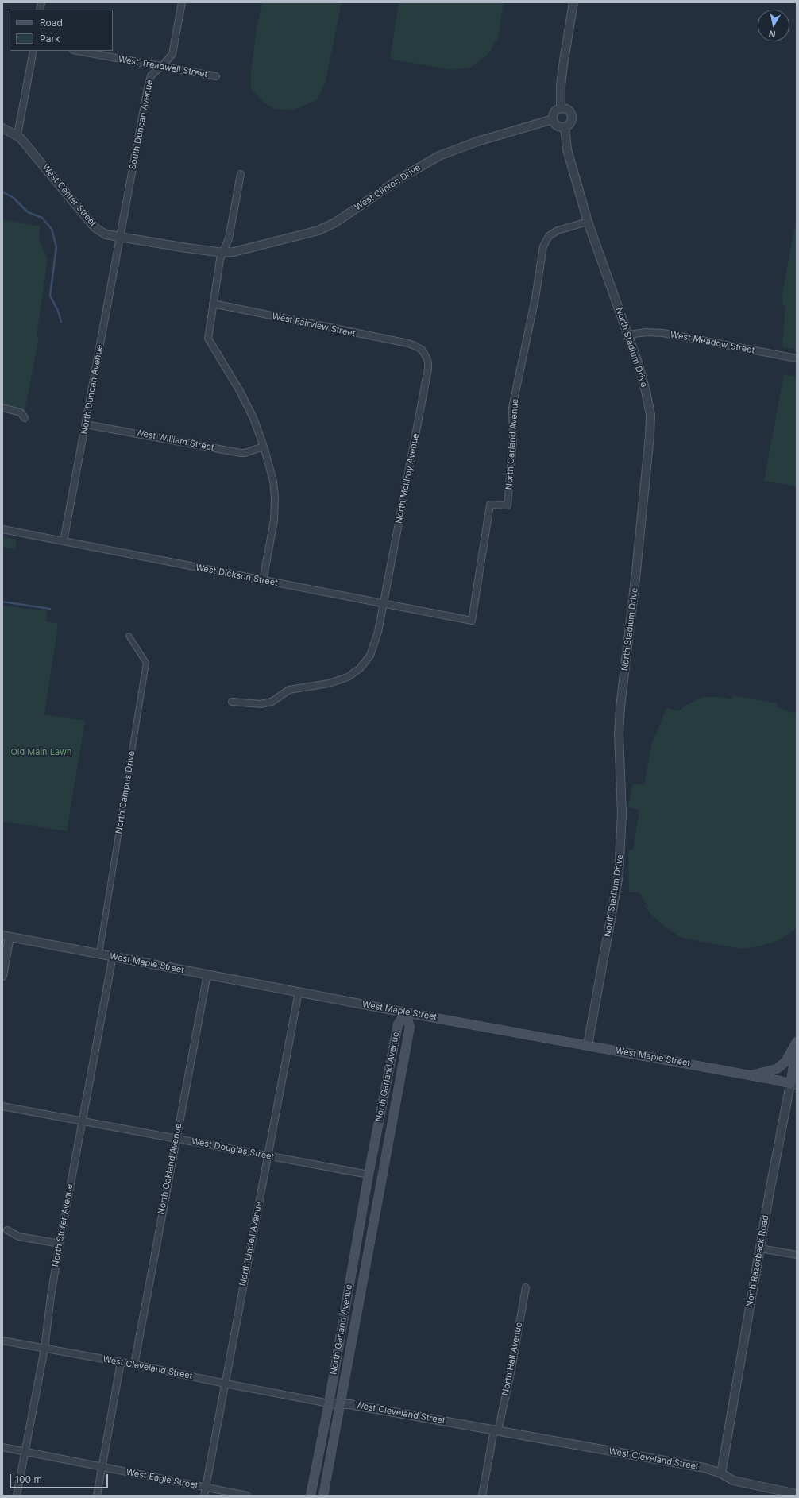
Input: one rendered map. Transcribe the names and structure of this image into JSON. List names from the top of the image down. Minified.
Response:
{"streets":{"main road":["North Garland Avenue","West Maple Street","North Razorback Road"],"street":["West Treadwell Street","South Duncan Avenue","West Clinton Drive","West Center Street","West Fairview Street","West Meadow Street","North Stadium Drive","North Duncan Avenue","West William Street","North McIilroy Avenue","West Dickson Street","North Campus Drive","West Douglas Street","North Oakland Avenue","North Storer Avenue","North Lindell Avenue","North Hall Avenue","West Cleveland Street","West Eagle Street"]},"crossings":[["West Treadwell Street","South Duncan Avenue"],["South Duncan Avenue","West Center Street"],["South Duncan Avenue","North Duncan Avenue"],["West Clinton Drive","West Center Street"],["West Clinton Drive","North Stadium Drive"],["West Center Street","North Duncan Avenue"],["West Fairview Street","North McIilroy Avenue"],["West Meadow Street","North Stadium Drive"],["North Stadium Drive","North Garland Avenue"],["North Stadium Drive","West Maple Street"],["North Duncan Avenue","West William Street"],["North Duncan Avenue","West Dickson Street"],["North Garland Avenue","West Dickson Street"],["North Garland Avenue","West Maple Street"],["North Garland Avenue","West Douglas Street"],["North Garland Avenue","West Cleveland Street"],["North McIilroy Avenue","West Dickson Street"],["North Campus Drive","West Maple Street"],["West Maple Street","North Oakland Avenue"],["West Maple Street","North Storer Avenue"],["West Maple Street","North Lindell Avenue"],["West Maple Street","North Razorback Road"],["West Douglas Street","North Oakland Avenue"],["West Douglas Street","North Storer Avenue"],["West Douglas Street","North Lindell Avenue"],["North Oakland Avenue","West Cleveland Street"],["North Storer Avenue","West Cleveland Street"],["North Storer Avenue","West Eagle Street"],["North Lindell Avenue","West Cleveland Street"],["North Lindell Avenue","West Eagle Street"],["North Razorback Road","West Cleveland Street"],["North Hall Avenue","West Cleveland Street"]],"parks":["Old Main Lawn"],"legend":["Road","Park"],"scale_bar":"100 m","north":"bottom"}
